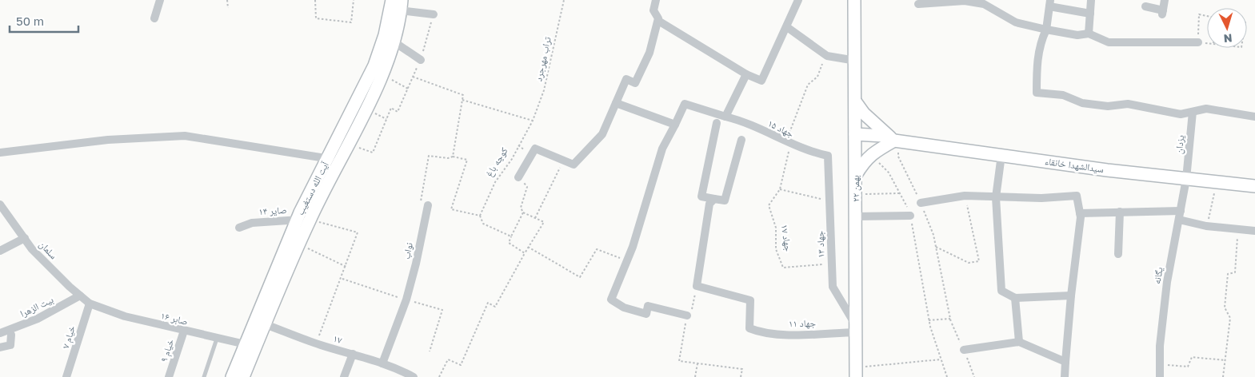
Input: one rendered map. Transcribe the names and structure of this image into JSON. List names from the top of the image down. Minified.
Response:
{"streets":{"main road":["سیدالشهدا خانقاء","آیت الله دستغیب","۲۲ بهمن"],"street":["جهاد ۱۵","یزدان","صایر ۱۴","جهاد ۱۳","سلمان","نواب","یگانه","بیت الزهرا","صابر ۱۶","جهاد ۱۱","خیام ۷","۱۷","خیام ۹"],"path":["تراب مهرجرد","کوچه باغ","جهاد ۱۷"]},"crossings":[["تراب مهرجرد","کوچه باغ"],["جهاد ۱۵","جهاد ۱۷"],["جهاد ۱۵","جهاد ۱۳"],["یزدان","سیدالشهدا خانقاء"],["یزدان","یگانه"],["سیدالشهدا خانقاء","۲۲ بهمن"],["سیدالشهدا خانقاء","یگانه"],["آیت الله دستغیب","صایر ۱۴"],["آیت الله دستغیب","صابر ۱۶"],["آیت الله دستغیب","۱۷"],["۲۲ بهمن","جهاد ۱۳"],["۲۲ بهمن","جهاد ۱۱"],["جهاد ۱۷","جهاد ۱۳"],["جهاد ۱۳","جهاد ۱۱"],["سلمان","بیت الزهرا"],["سلمان","صابر ۱۶"],["سلمان","خیام ۷"],["نواب","۱۷"],["صابر ۱۶","خیام ۷"],["صابر ۱۶","خیام ۹"]],"scale_bar":"50 m","north":"bottom"}
